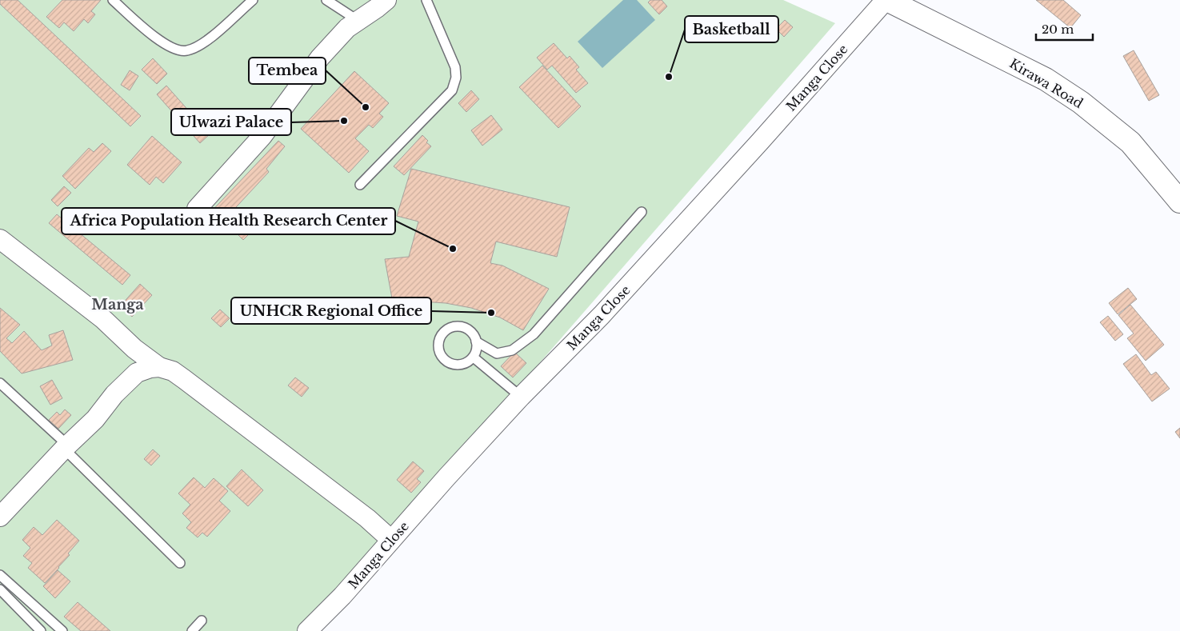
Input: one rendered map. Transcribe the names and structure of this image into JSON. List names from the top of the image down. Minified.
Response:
{"streets":{"main road":["Kirawa Road"],"street":["Manga Close"]},"crossings":[["Manga Close","Kirawa Road"]],"districts":["Manga"],"places":["Basketball","Tembea","Ulwazi Palace","Africa Population Health Research Center","UNHCR Regional Office"],"scale_bar":"20 m"}
